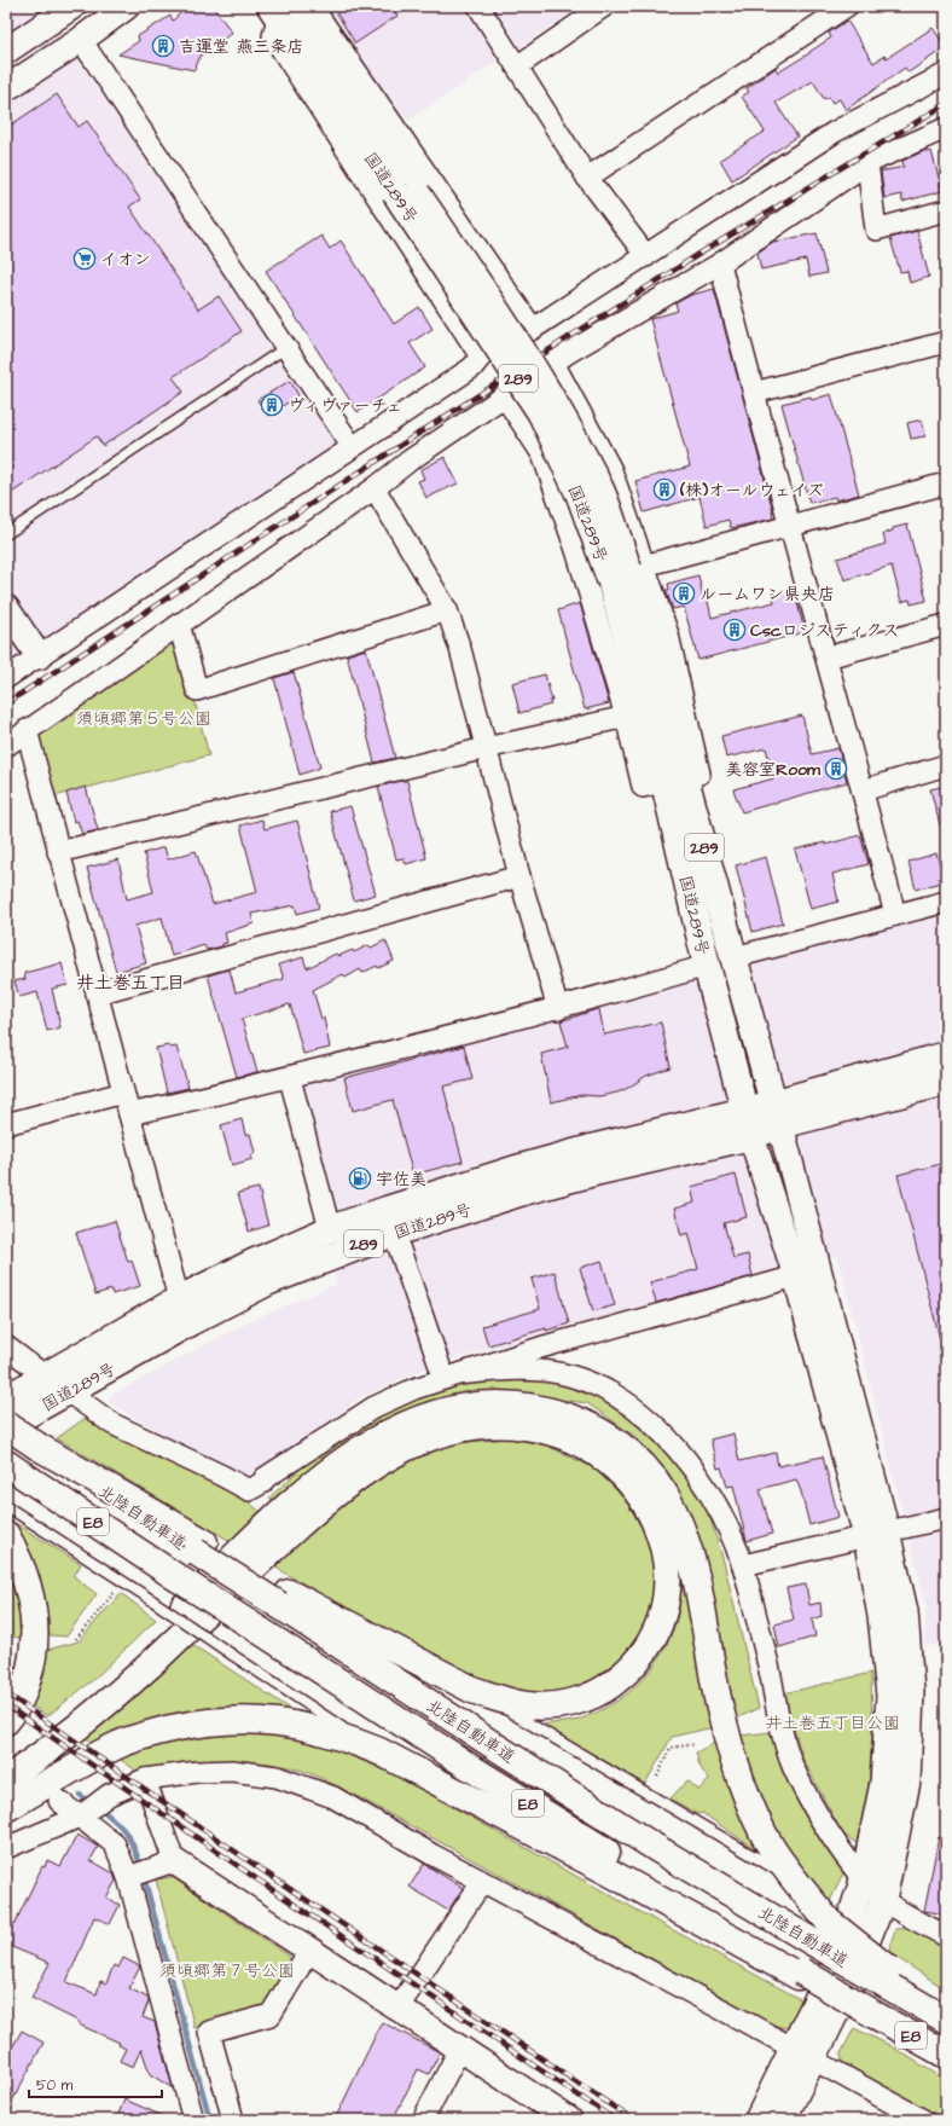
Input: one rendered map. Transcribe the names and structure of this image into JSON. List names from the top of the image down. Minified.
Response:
{"streets":{"highway":["国道289号","289","北陸自動車道","E8"]},"districts":["井土巻五丁目"],"parks":["須頃郷第５号公園","井土巻五丁目公園","須頃郷第７号公園"],"places":{"building":["吉運堂 燕三条店","ヴィヴァーチェ","(株)オールウェイズ","ルームワン県央店","Cscロジスティクス","美容室Room"],"supermarket":["イオン"],"fuel station":["宇佐美"]},"scale_bar":"50 m"}
